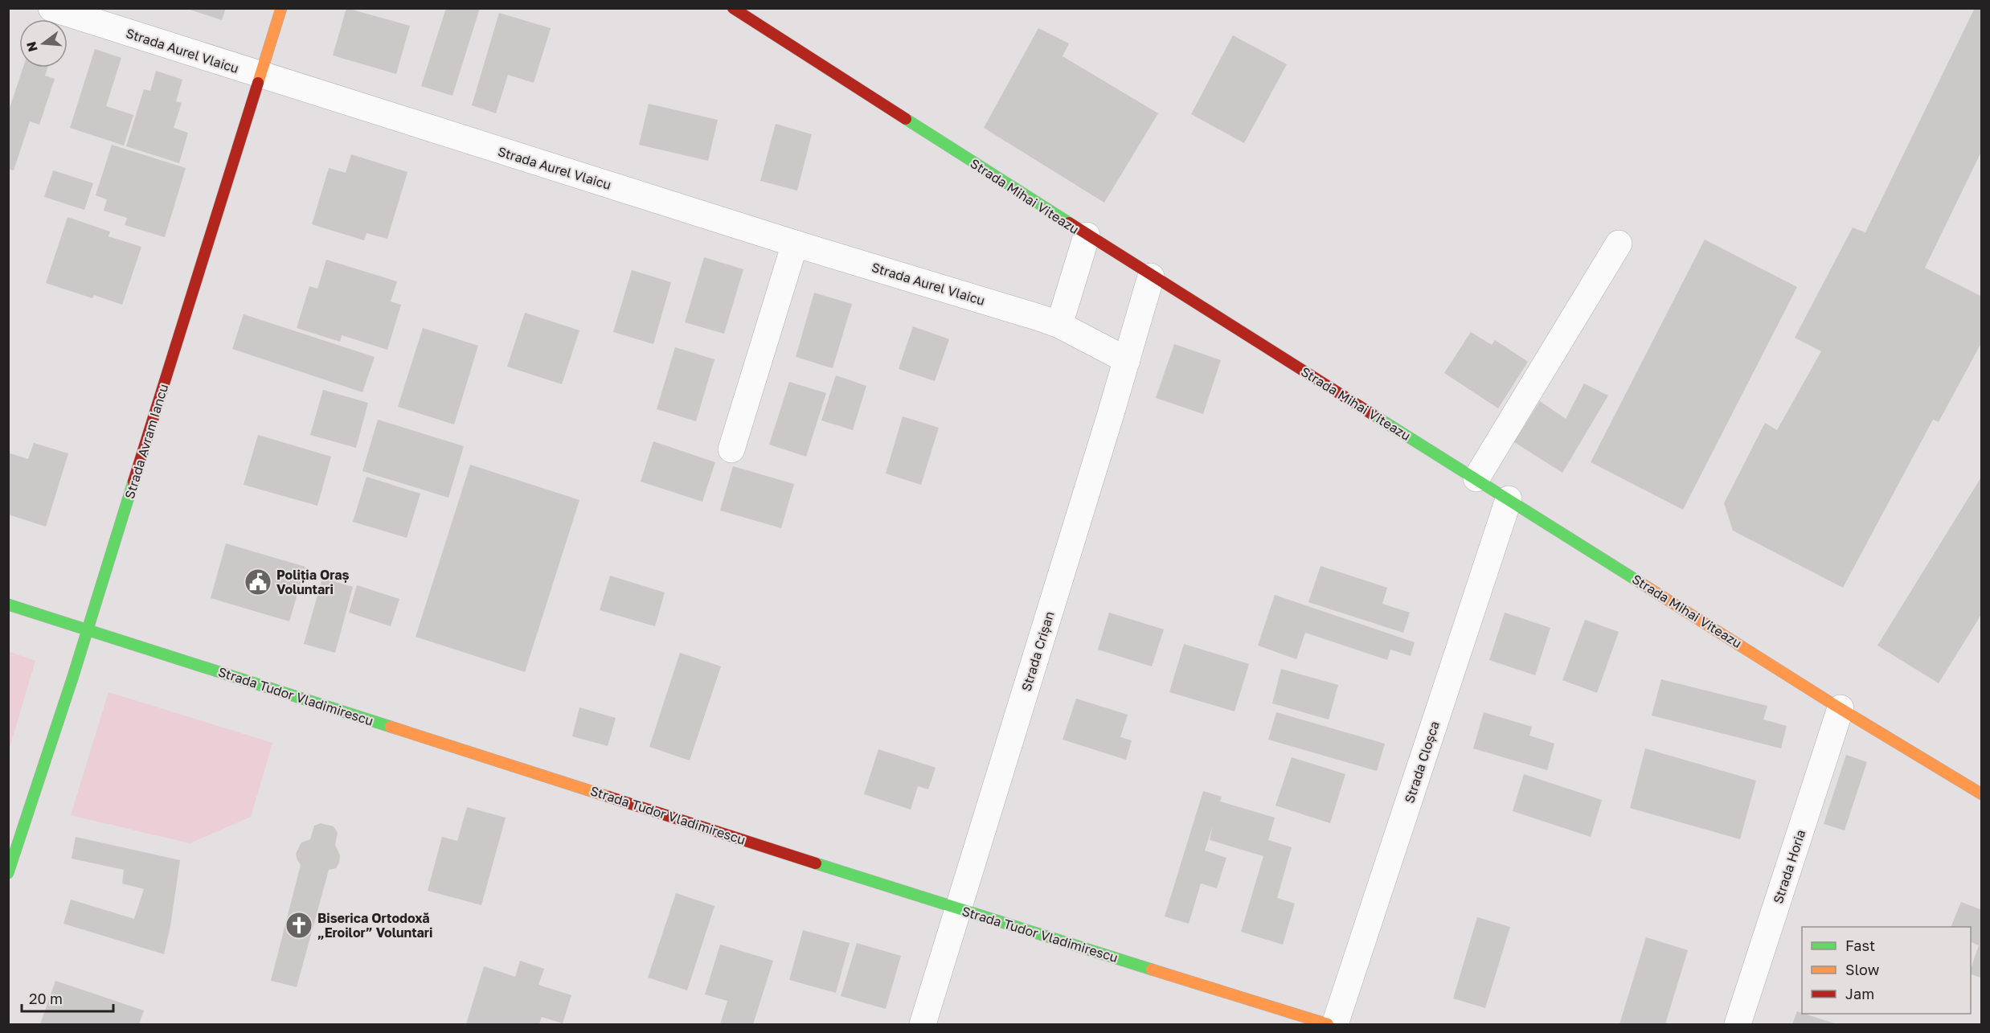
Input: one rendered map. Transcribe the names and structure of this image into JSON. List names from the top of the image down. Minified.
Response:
{"streets":{"street":["Strada Aurel Vlaicu","Strada Mihai Viteazu","Strada Avram Iancu","Strada Crișan","Strada Tudor Vladimirescu","Strada Cloșca","Strada Horia"]},"crossings":[["Strada Aurel Vlaicu","Strada Avram Iancu"],["Strada Aurel Vlaicu","Strada Crișan"],["Strada Mihai Viteazu","Strada Crișan"],["Strada Mihai Viteazu","Strada Cloșca"],["Strada Mihai Viteazu","Strada Horia"],["Strada Avram Iancu","Strada Tudor Vladimirescu"],["Strada Crișan","Strada Tudor Vladimirescu"]],"places":{"public building":["Poliția Oraș Voluntari"],"church":["Biserica Ortodoxă „Eroilor” Voluntari"]},"legend":["Fast","Slow","Jam"],"scale_bar":"20 m","north":"left"}
